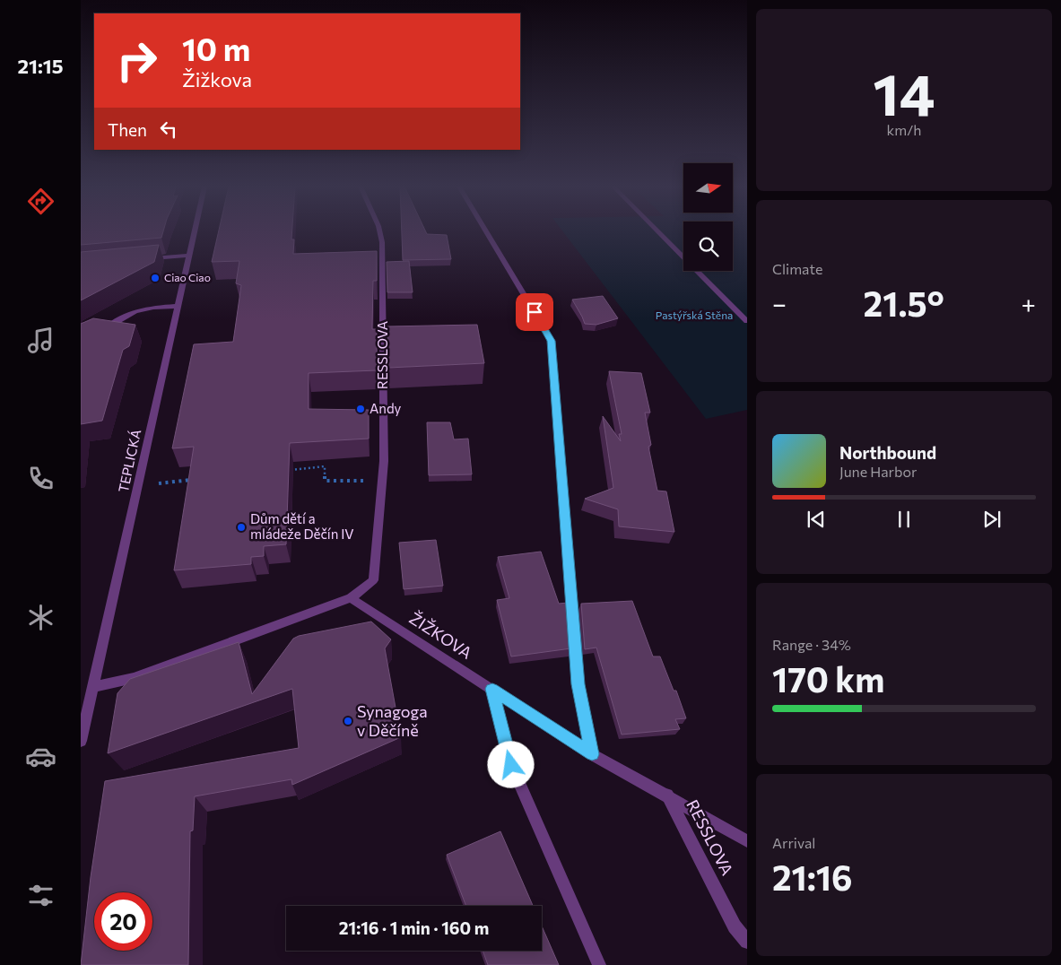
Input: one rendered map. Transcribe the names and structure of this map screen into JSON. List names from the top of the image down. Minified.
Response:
{"streets":{"street":["RESSLOVA","TEPLICKÁ","ŽIŽKOVA"]},"crossings":[["RESSLOVA","ŽIŽKOVA"]],"parks":["Pastýřská Stěna"],"places":["Ciao Ciao","Andy","Dům dětí a mládeže Děčín IV","Synagoga v Děčíně"],"north":"right","page":{"tabs":"21:15","tile":[["14","km/h"],"Climate",["Range · 34%","170 km"],["Arrival","21:16"]],"turn":["10 m","Žižkova"],"then":"Then","heat":["−","21.5°","+"],"song":["Northbound","June Harbor"],"limit":"20","trip":"21:16 · 1 min · 160 m"}}
